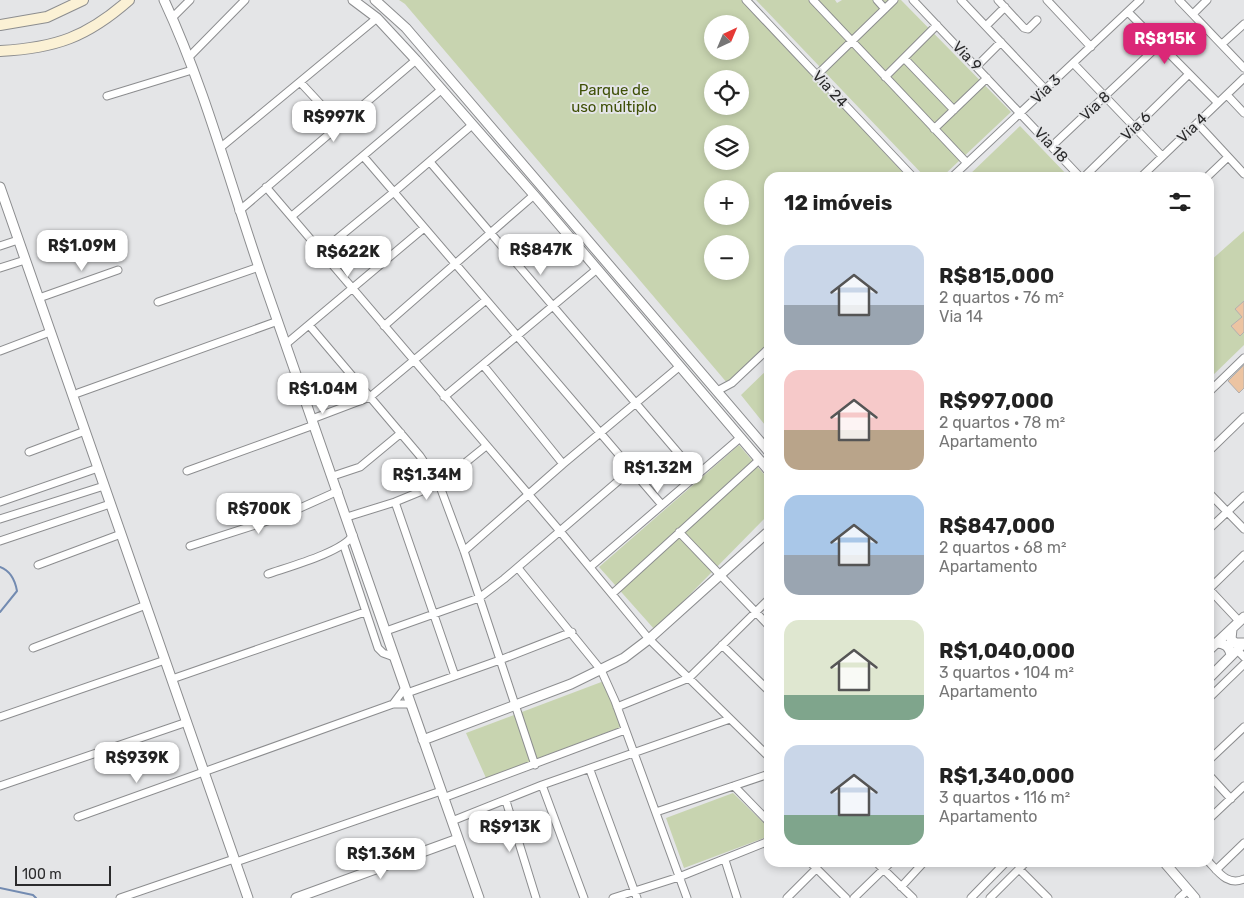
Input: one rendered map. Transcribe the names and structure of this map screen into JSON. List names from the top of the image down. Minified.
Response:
{"streets":{"street":["Via 9","Via 24","Via 3","Via 8","Via 6","Via 4","Via 18"]},"crossings":[["Via 9","Via 3"],["Via 9","Via 18"],["Via 3","Via 18"],["Via 8","Via 18"]],"parks":["Parque de uso múltiplo"],"scale_bar":"100 m","north":"top right","page":{"map_buttons":["+","−"],"price":["R$815K","R$997K","R$1.09M","R$847K","R$622K","R$1.04M","R$1.32M","R$1.34M","R$700K","R$939K","R$913K","R$1.36M"],"heading":"12 imóveis","list":[{"name":"R$815,000","note":"2 quartos · 76 m² · Via 14"},{"name":"R$997,000","note":"2 quartos · 78 m² · Apartamento"},{"name":"R$847,000","note":"2 quartos · 68 m² · Apartamento"},{"name":"R$1,040,000","note":"3 quartos · 104 m² · Apartamento"},{"name":"R$1,340,000","note":"3 quartos · 116 m² · Apartamento"}],"scale":"100 m"}}
